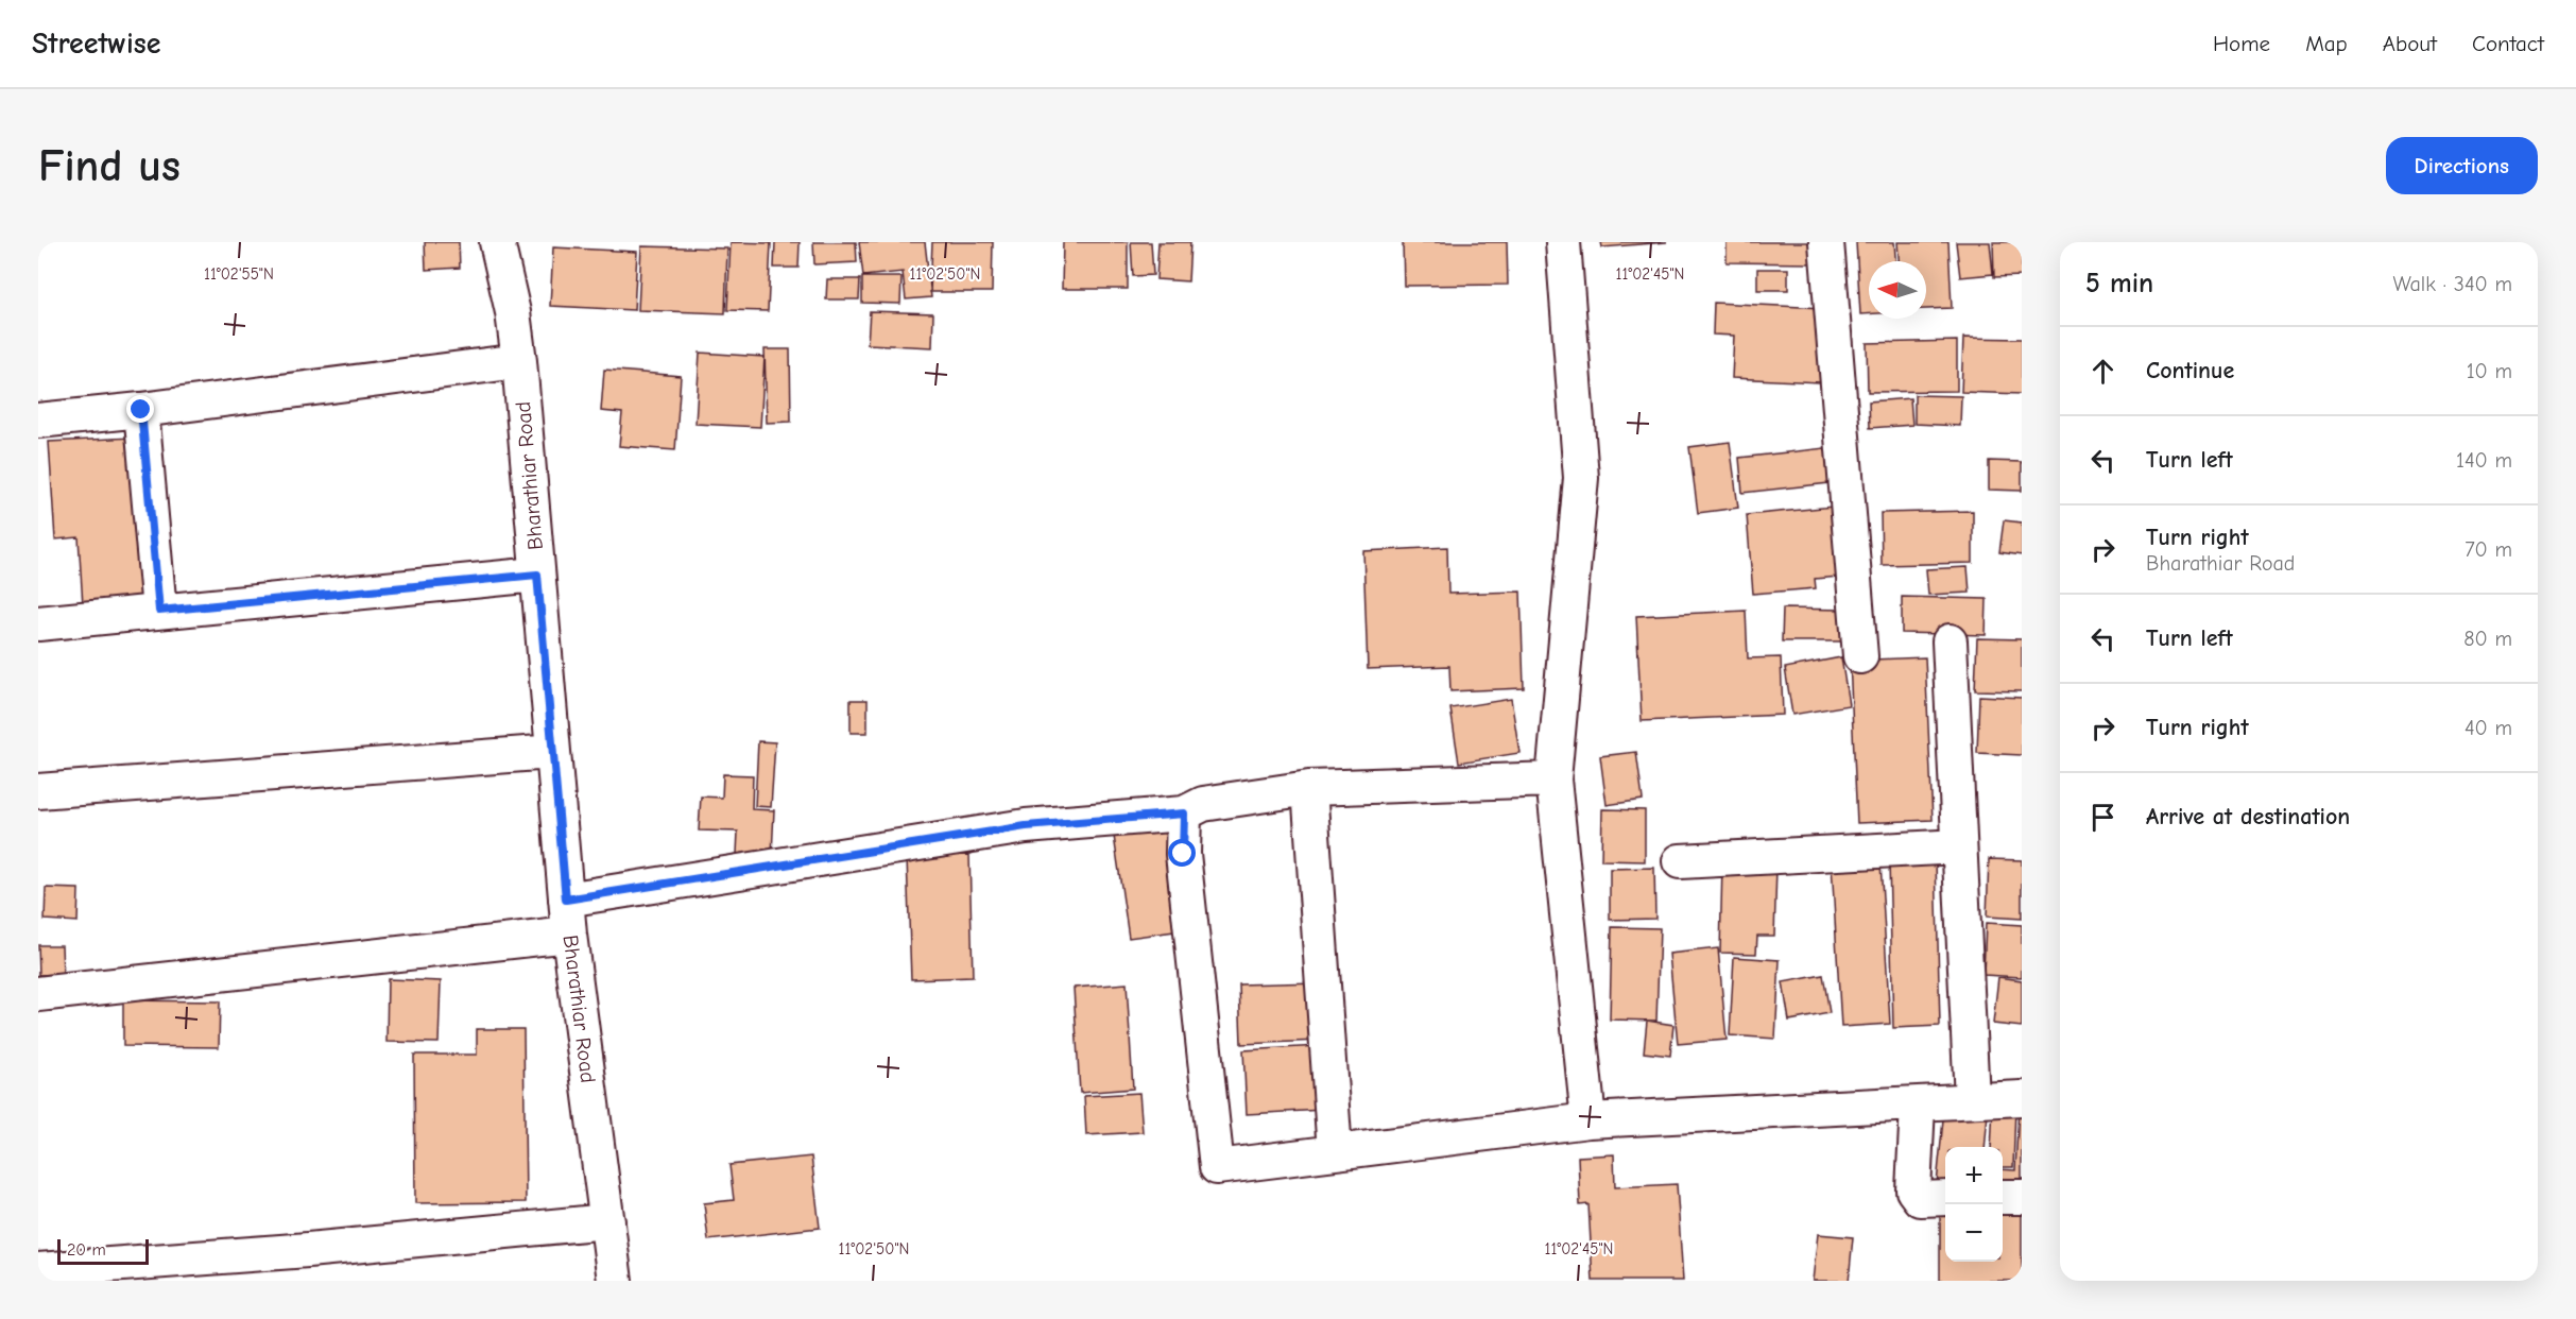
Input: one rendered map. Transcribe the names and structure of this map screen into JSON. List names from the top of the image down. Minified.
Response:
{"streets":{"street":["Bharathiar Road"]},"scale_bar":"20 m","north":"left","page":{"header":"Streetwise","nav":["Home","Map","About","Contact"],"buttons":"Directions","title":"Find us","heading":["5 min","Walk · 340 m"],"list":[["Continue","10 m"],["Turn left","140 m"],["Turn right","Bharathiar Road","70 m"],["Turn left","80 m"],["Turn right","40 m"],"Arrive at destination"],"map_buttons":["+","−"],"scale":"20 m"},"coordinates":["11°02'55\"N","11°02'50\"N","11°02'45\"N"]}
